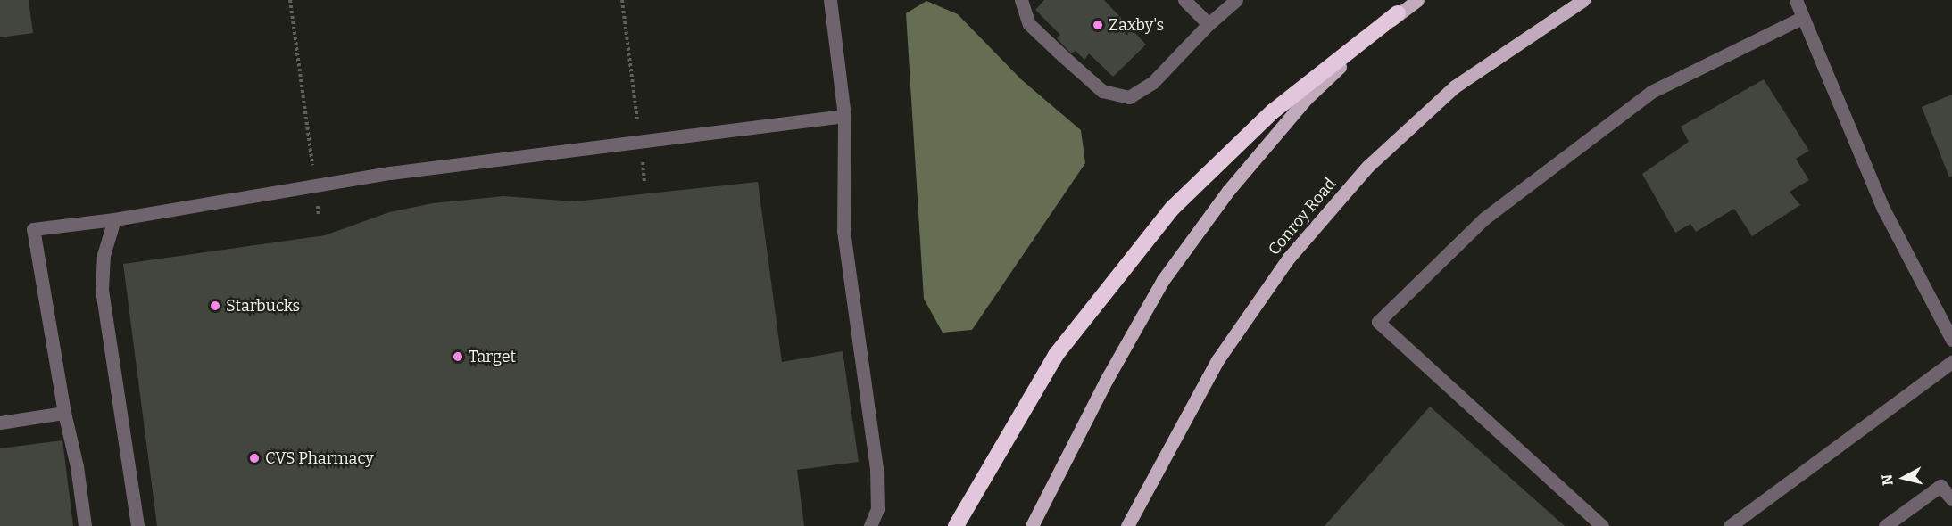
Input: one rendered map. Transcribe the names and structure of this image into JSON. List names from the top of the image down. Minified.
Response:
{"streets":{"main road":["Conroy Road"]},"places":["Zaxby's","Starbucks","Target","CVS Pharmacy"],"north":"left"}
